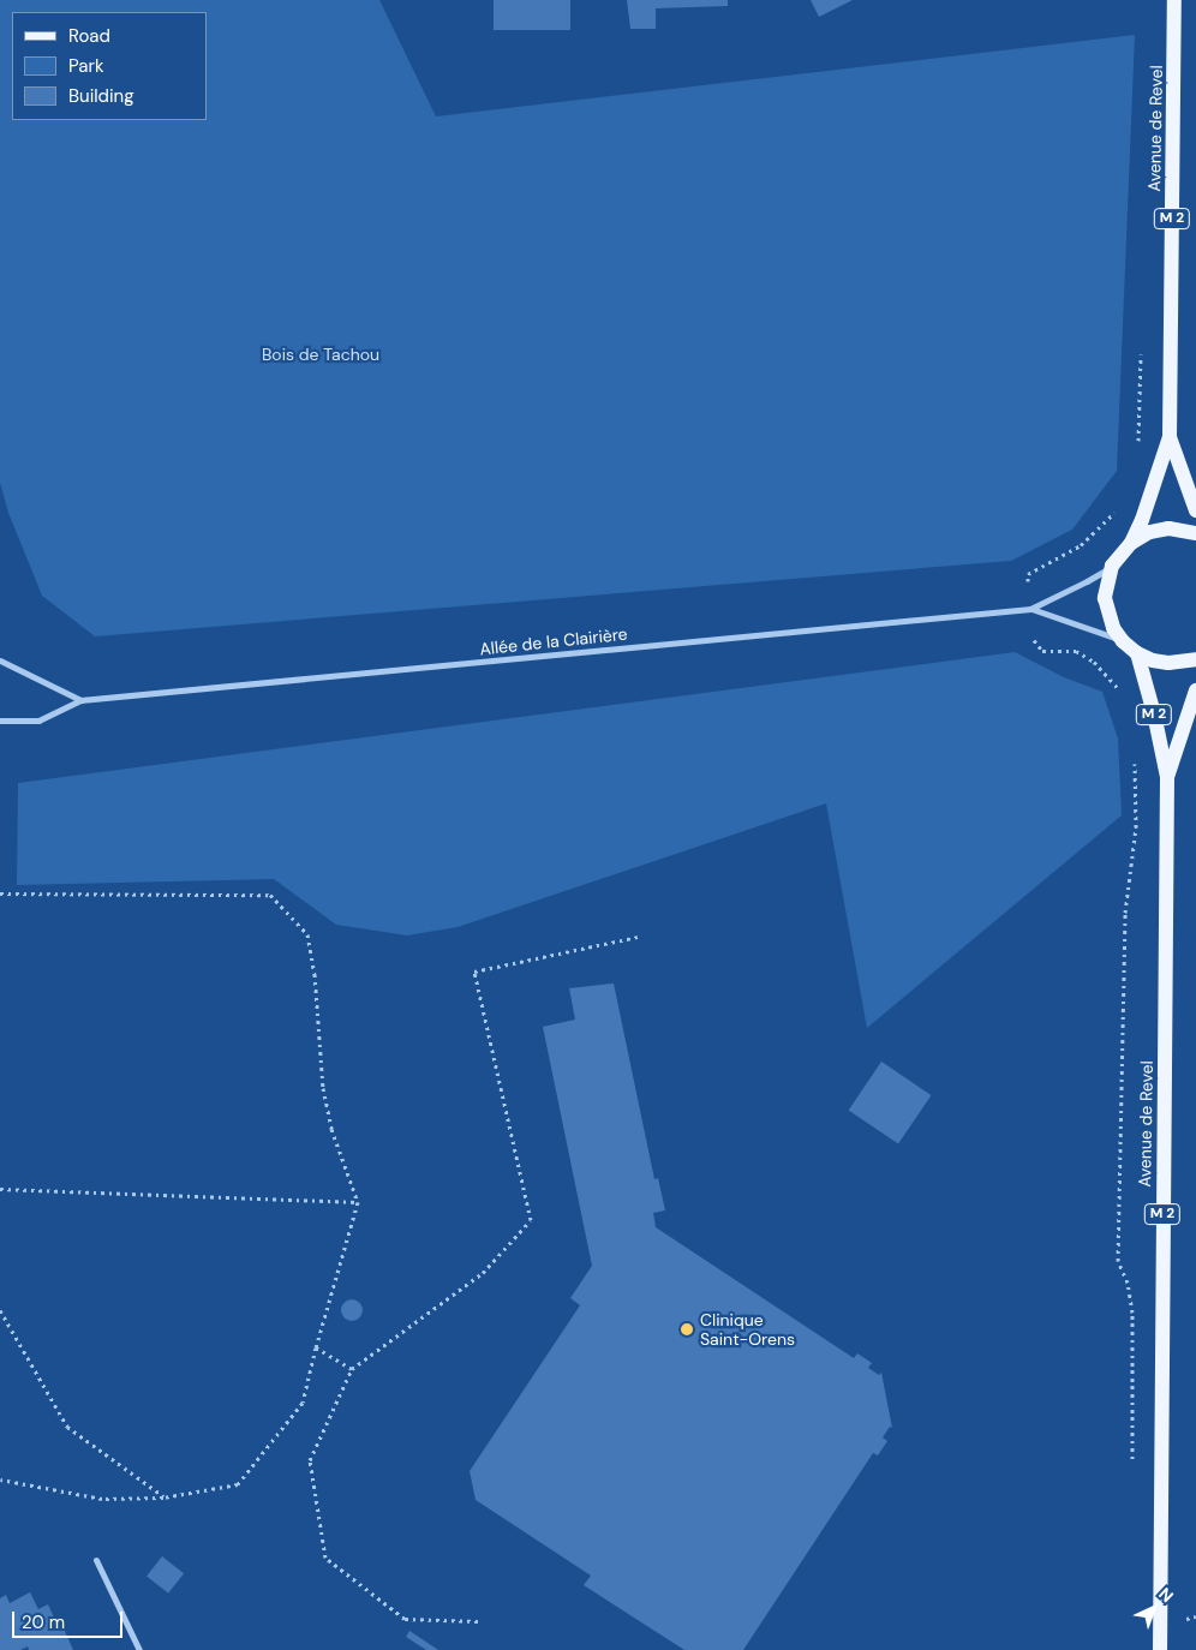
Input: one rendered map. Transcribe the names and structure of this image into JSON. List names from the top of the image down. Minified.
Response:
{"streets":{"main road":["Avenue de Revel","M 2"],"street":["Allée de la Clairière"]},"parks":["Bois de Tachou"],"places":["Clinique Saint-Orens"],"legend":["Road","Park","Building"],"scale_bar":"20 m","north":"top right"}
